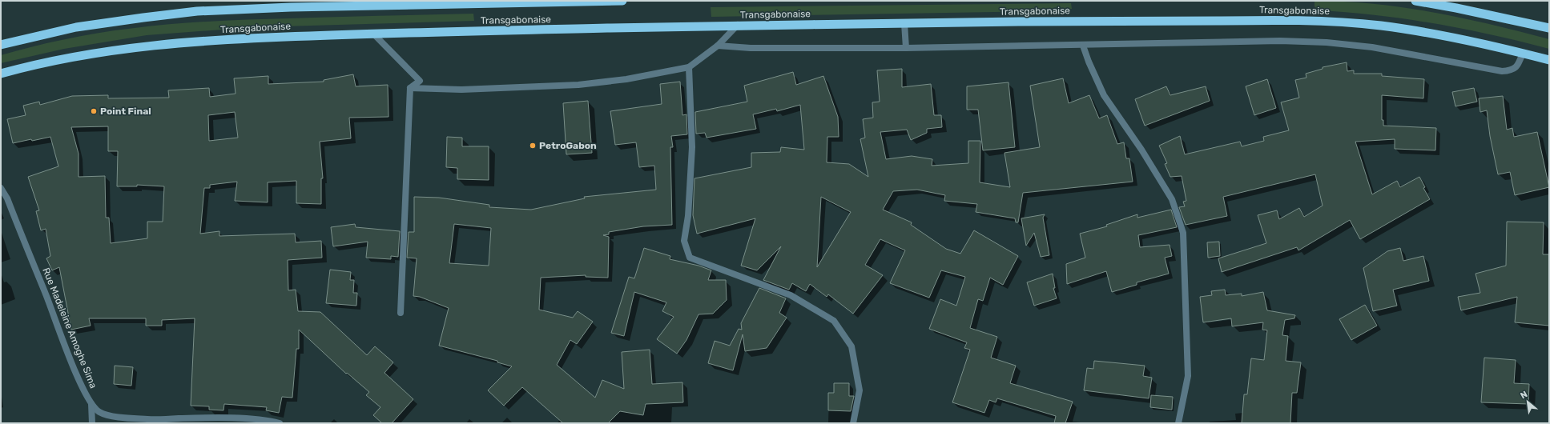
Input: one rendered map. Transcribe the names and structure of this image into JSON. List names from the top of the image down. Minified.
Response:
{"streets":{"highway":["Transgabonaise"],"street":["Rue Madeleine Amoghe Sima"]},"places":["Point Final","PetroGabon"],"north":"top left"}
